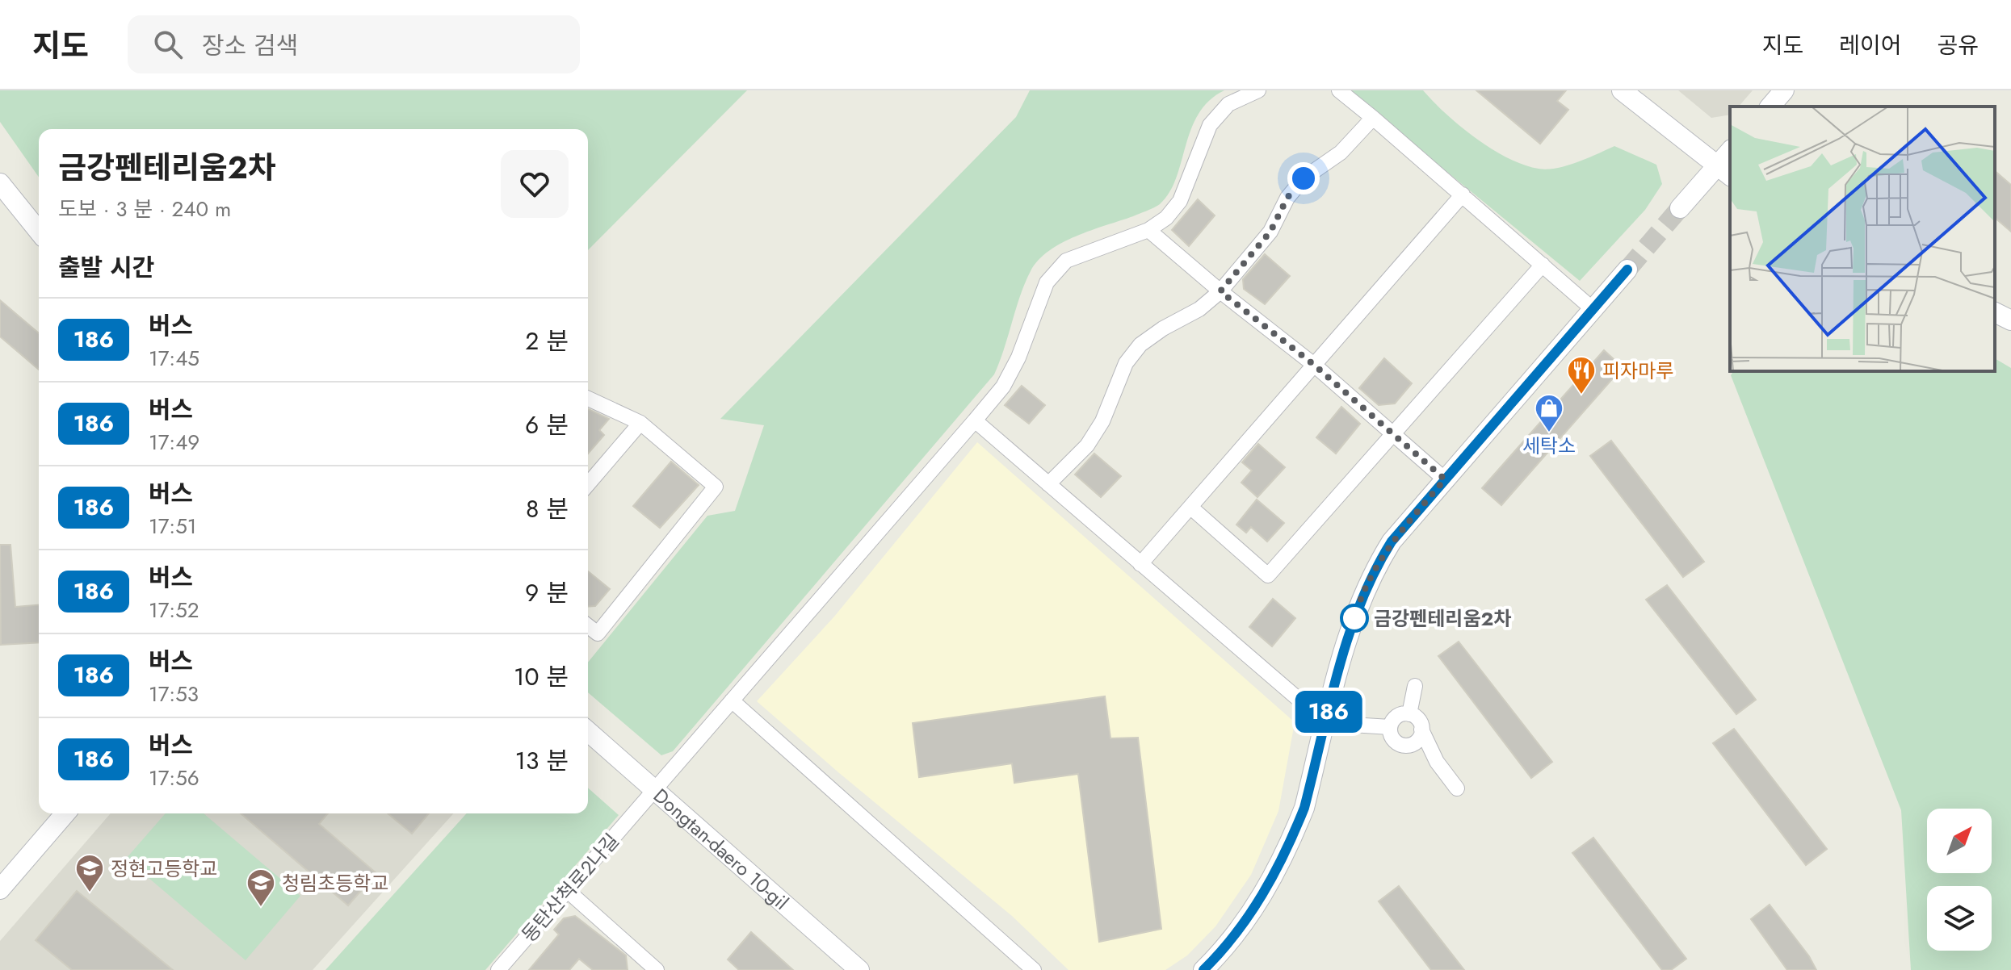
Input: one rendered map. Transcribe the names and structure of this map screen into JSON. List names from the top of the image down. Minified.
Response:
{"streets":{"street":["Dongtan-daero 10-gil","동탄산척로2나길"]},"crossings":[["Dongtan-daero 10-gil","동탄산척로2나길"]],"places":{"restaurant":["피자마루"],"shop":["세탁소"],"other":["금강펜테리움2차"],"school or university":["정현고등학교","청림초등학교"]},"lines":["bus line 186"],"north":"top right","page":{"header":"지도","search":"장소 검색","nav":["지도","레이어","공유"],"on_map":"186","heading":[["금강펜테리움2차","도보 · 3 분 · 240 m"],"출발 시간"],"list":[{"mark":"186","name":"버스","note":"17:45","value":"2 분"},{"mark":"186","name":"버스","note":"17:49","value":"6 분"},{"mark":"186","name":"버스","note":"17:51","value":"8 분"},{"mark":"186","name":"버스","note":"17:52","value":"9 분"},{"mark":"186","name":"버스","note":"17:53","value":"10 분"},{"mark":"186","name":"버스","note":"17:56","value":"13 분"}]}}
